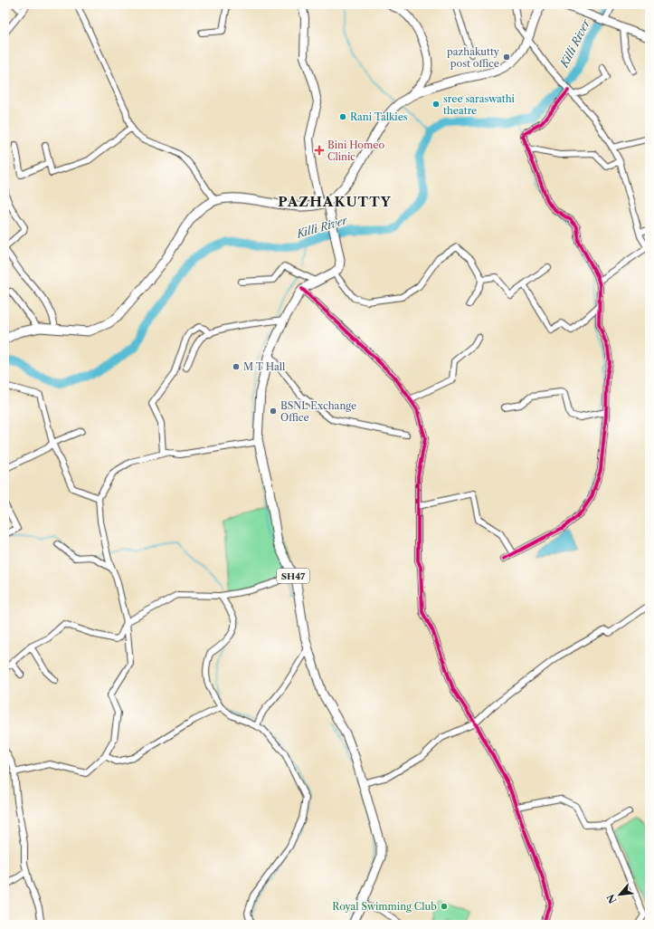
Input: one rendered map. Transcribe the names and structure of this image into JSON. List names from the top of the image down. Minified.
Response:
{"streets":{"main road":["SH47"]},"districts":["PAZHAKUTTY"],"water":["Killi River"],"places":{"other":["pazhakutty post office","sree saraswathi theatre","Rani Talkies","M T Hall","BSNL Exchange Office","Royal Swimming Club"],"health":["Bini Homeo Clinic"]},"north":"bottom left"}
